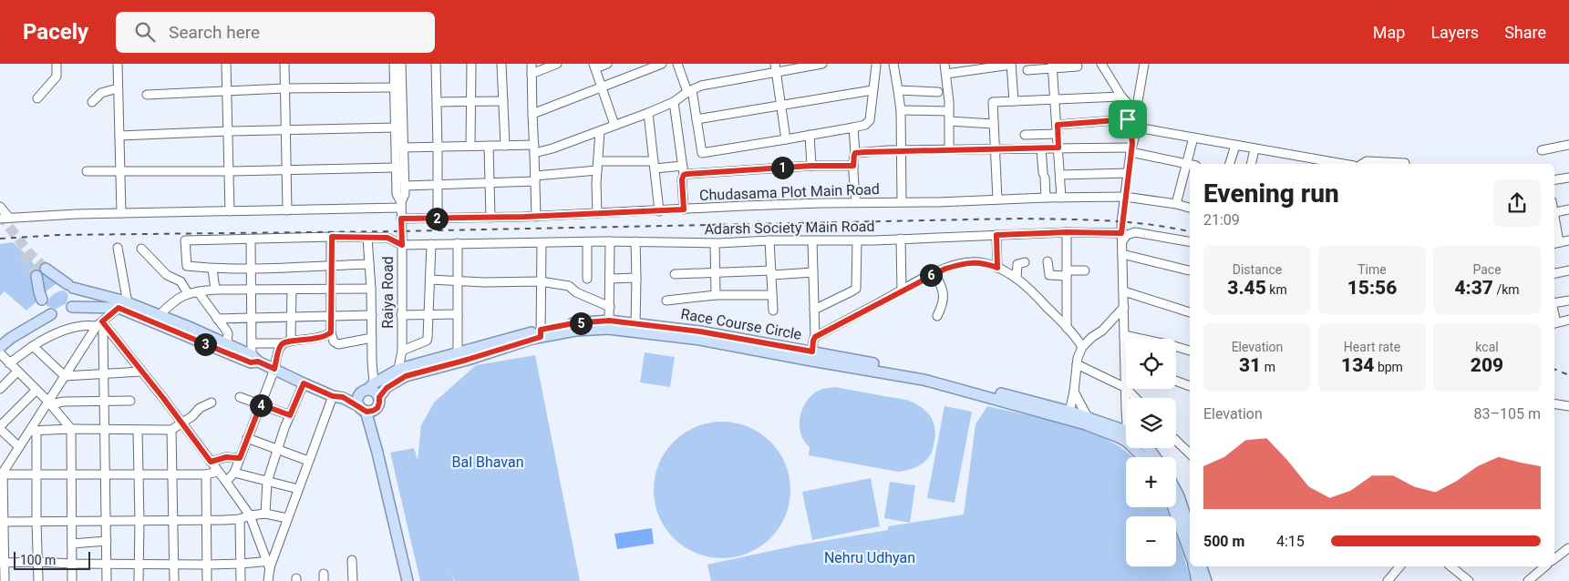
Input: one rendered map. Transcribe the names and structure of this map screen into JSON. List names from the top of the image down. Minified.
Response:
{"streets":{"main road":["Race Course Circle"],"street":["Chudasama Plot Main Road","Adarsh Society Main Road","Raiya Road"]},"crossings":[["Chudasama Plot Main Road","Raiya Road"],["Adarsh Society Main Road","Raiya Road"],["Raiya Road","Race Course Circle"]],"parks":["Bal Bhavan","Nehru Udhyan"],"scale_bar":"100 m","page":{"header":"Pacely","search":"Search here","nav":["Map","Layers","Share"],"pins":["1","2","6","5","3","4"],"heading":["Evening run","21:09"],"stats":[["Distance","3.45 km"],["Time","15:56"],["Pace","4:37 /km"],["Elevation","31 m"],["Heart rate","134 bpm"],["kcal","209"]],"map_buttons":["+","−"],"chart":["Elevation","83–105 m"],"list":[{"name":"500 m","note":"4:15"}],"scale":"100 m"}}
